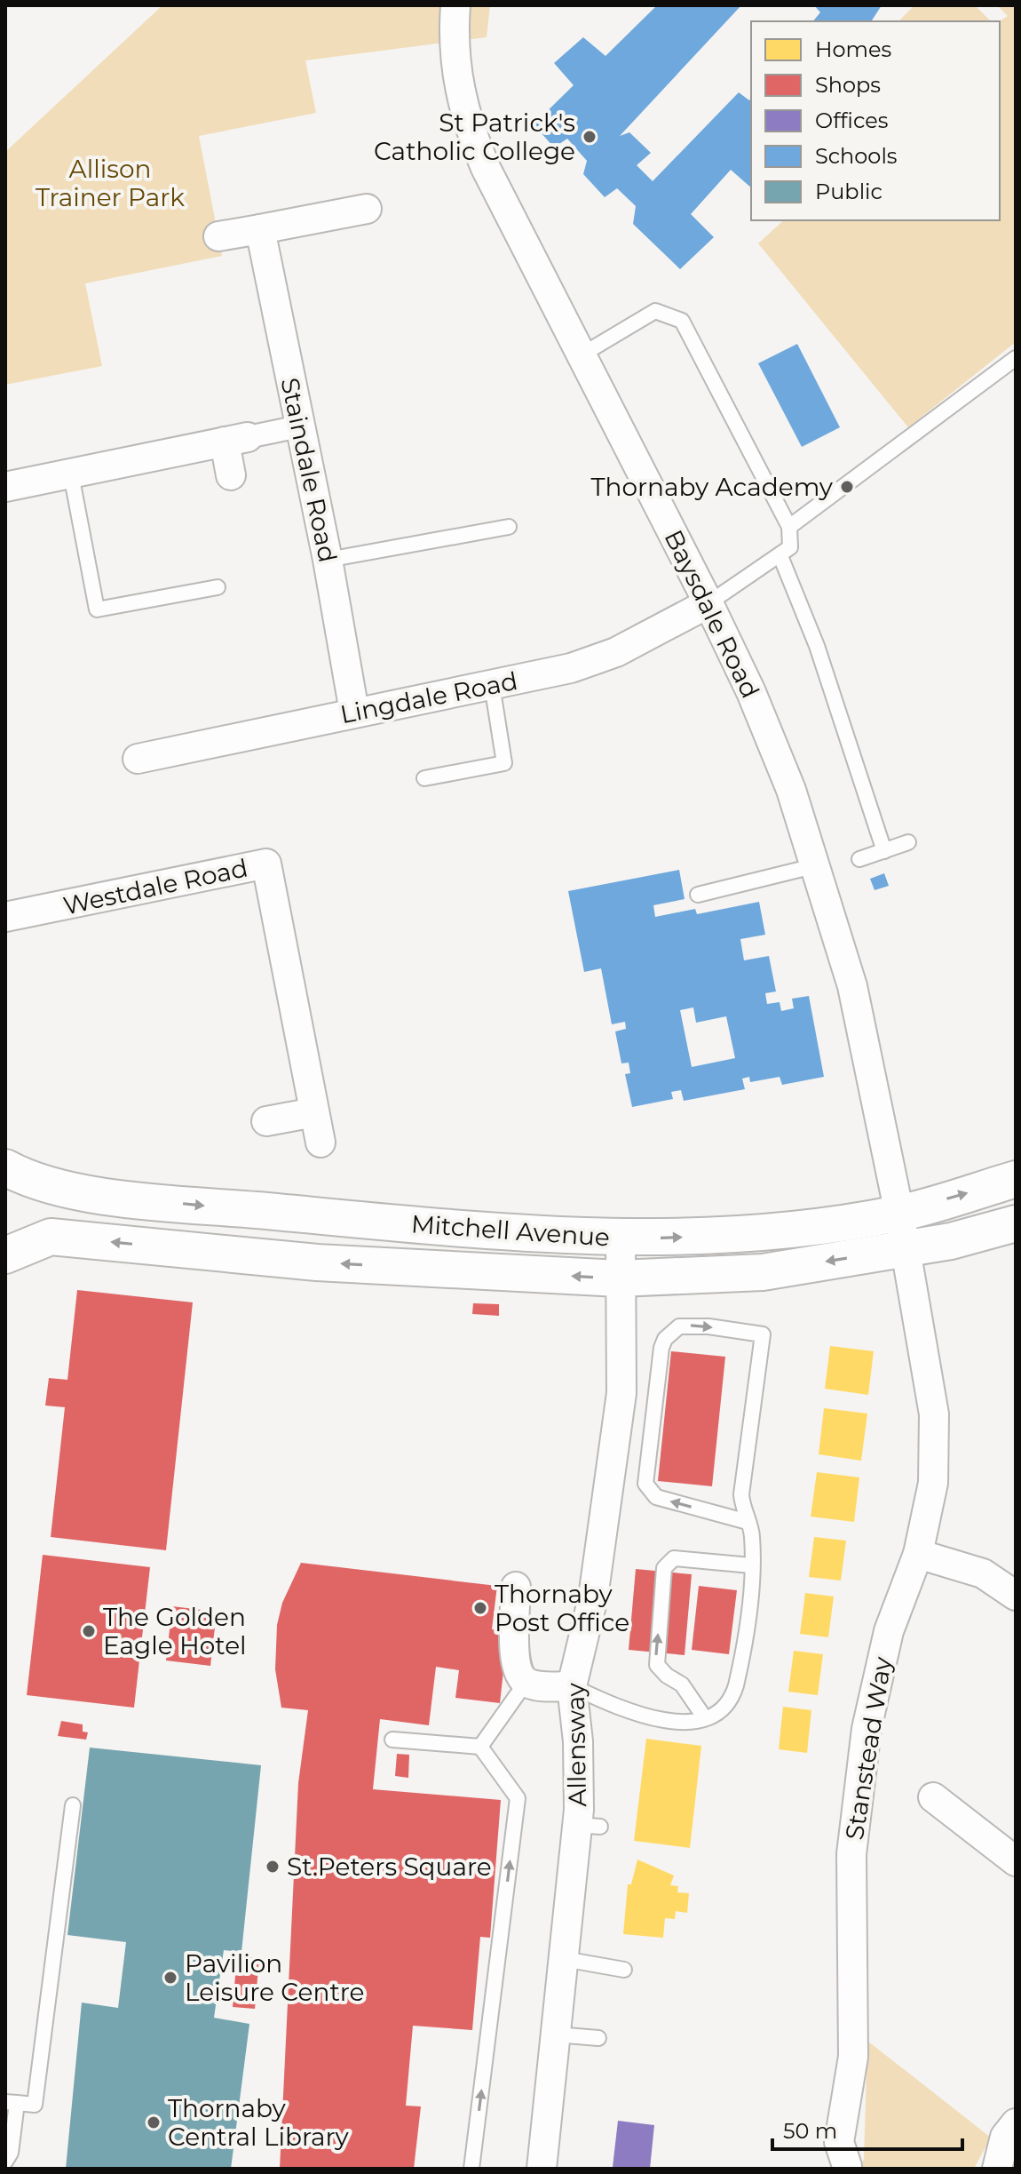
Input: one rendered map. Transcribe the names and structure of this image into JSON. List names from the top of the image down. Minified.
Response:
{"streets":{"street":["Staindale Road","Baysdale Road","Lingdale Road","Westdale Road","Mitchell Avenue","Allensway","Stanstead Way"]},"crossings":[["Staindale Road","Lingdale Road"],["Baysdale Road","Lingdale Road"],["Baysdale Road","Mitchell Avenue"],["Baysdale Road","Stanstead Way"],["Mitchell Avenue","Allensway"],["Mitchell Avenue","Stanstead Way"]],"parks":["Allison Trainer Park"],"places":["St Patrick's Catholic College","Thornaby Academy","Thornaby Post Office","The Golden Eagle Hotel","St.Peters Square","Pavilion Leisure Centre","Thornaby Central Library"],"legend":["Homes","Shops","Offices","Schools","Public"],"scale_bar":"50 m"}
